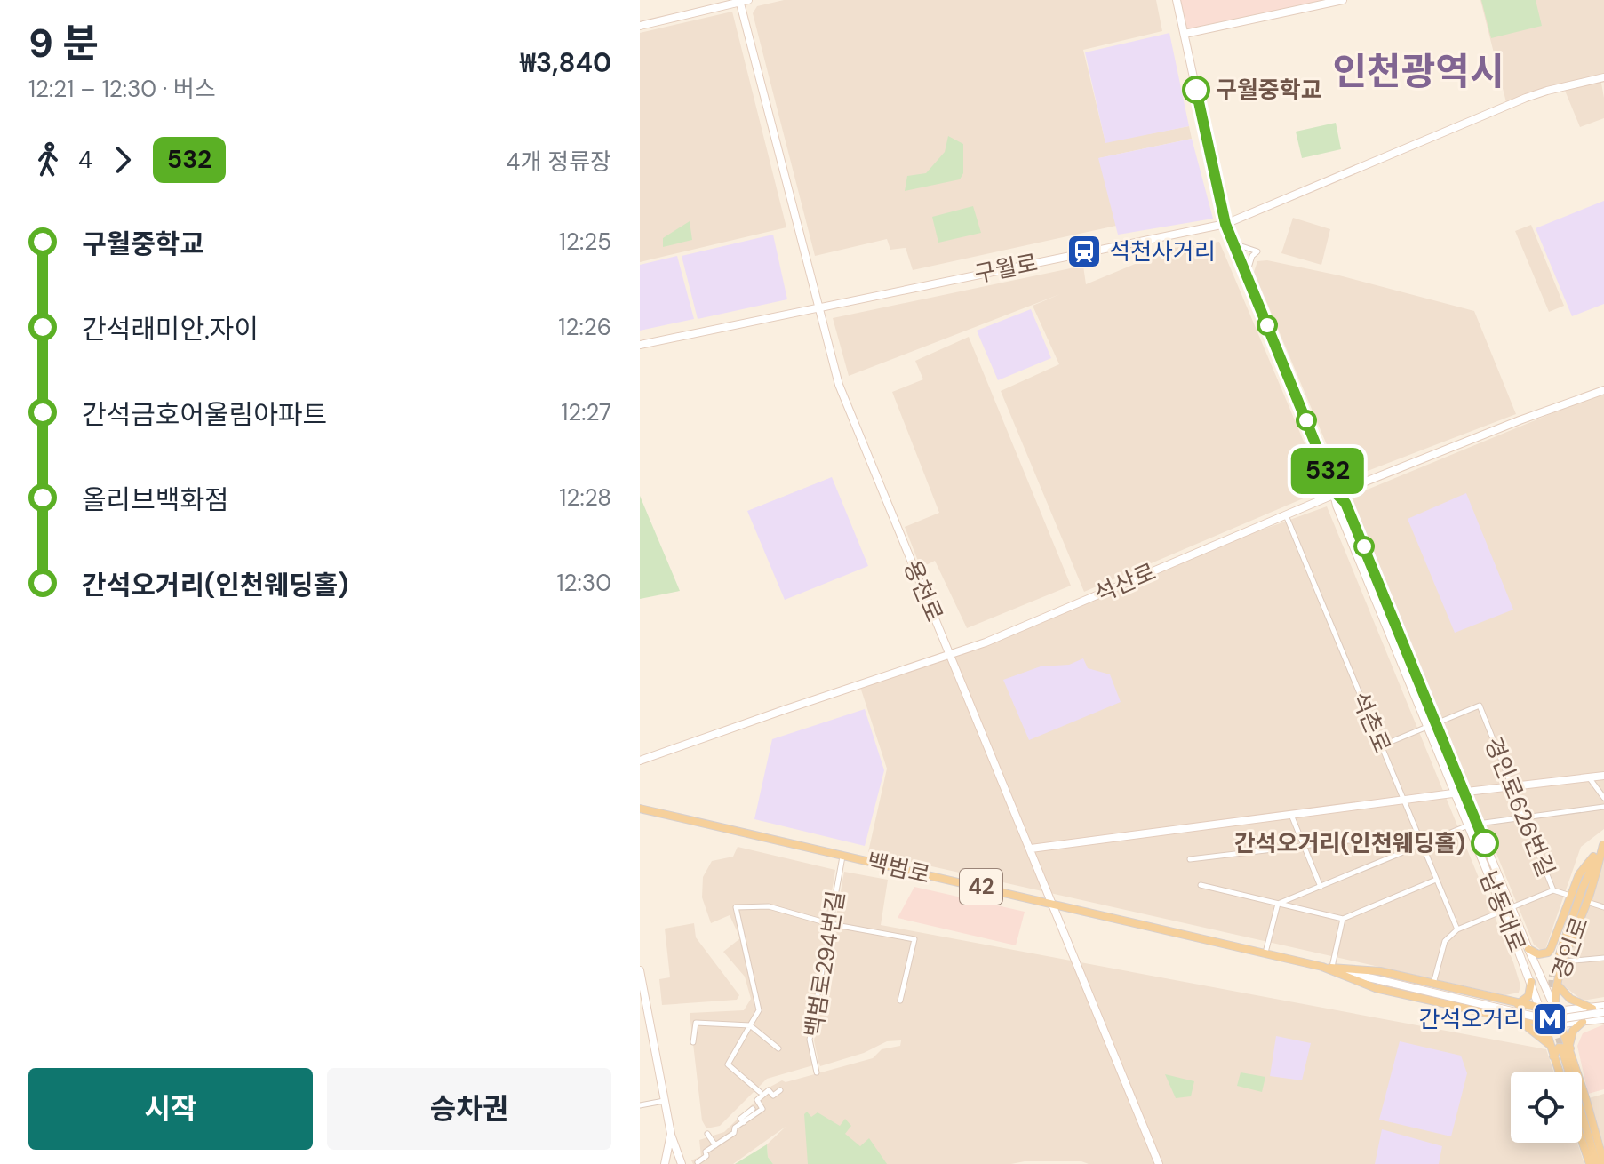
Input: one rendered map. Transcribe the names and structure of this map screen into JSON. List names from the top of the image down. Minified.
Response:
{"streets":{"main road":["백범로","42","남동대로","경인로"],"street":["구월로","석산로","용천로","석촌로","경인로626번길","백범로294번길"]},"crossings":[["구월로","용천로"],["석산로","용천로"],["석산로","석촌로"],["석산로","남동대로"],["용천로","백범로"],["경인로626번길","남동대로"],["경인로626번길","경인로"],["백범로","남동대로"],["백범로","경인로"],["백범로","백범로294번길"]],"districts":["인천광역시"],"places":{"other":["구월중학교","간석오거리(인천웨딩홀)"],"station":["석천사거리"],"metro station":["간석오거리"]},"lines":["bus line 532"],"page":{"heading":["9 분","12:21 – 12:30 · 버스","₩3,840"],"on_map":"532","legs":["4","532","4개 정류장"],"list":[{"name":"구월중학교","value":"12:25"},{"name":"간석래미안.자이","value":"12:26"},{"name":"간석금호어울림아파트","value":"12:27"},{"name":"올리브백화점","value":"12:28"},{"name":"간석오거리(인천웨딩홀)","value":"12:30"}],"buttons":["시작","승차권"]}}
